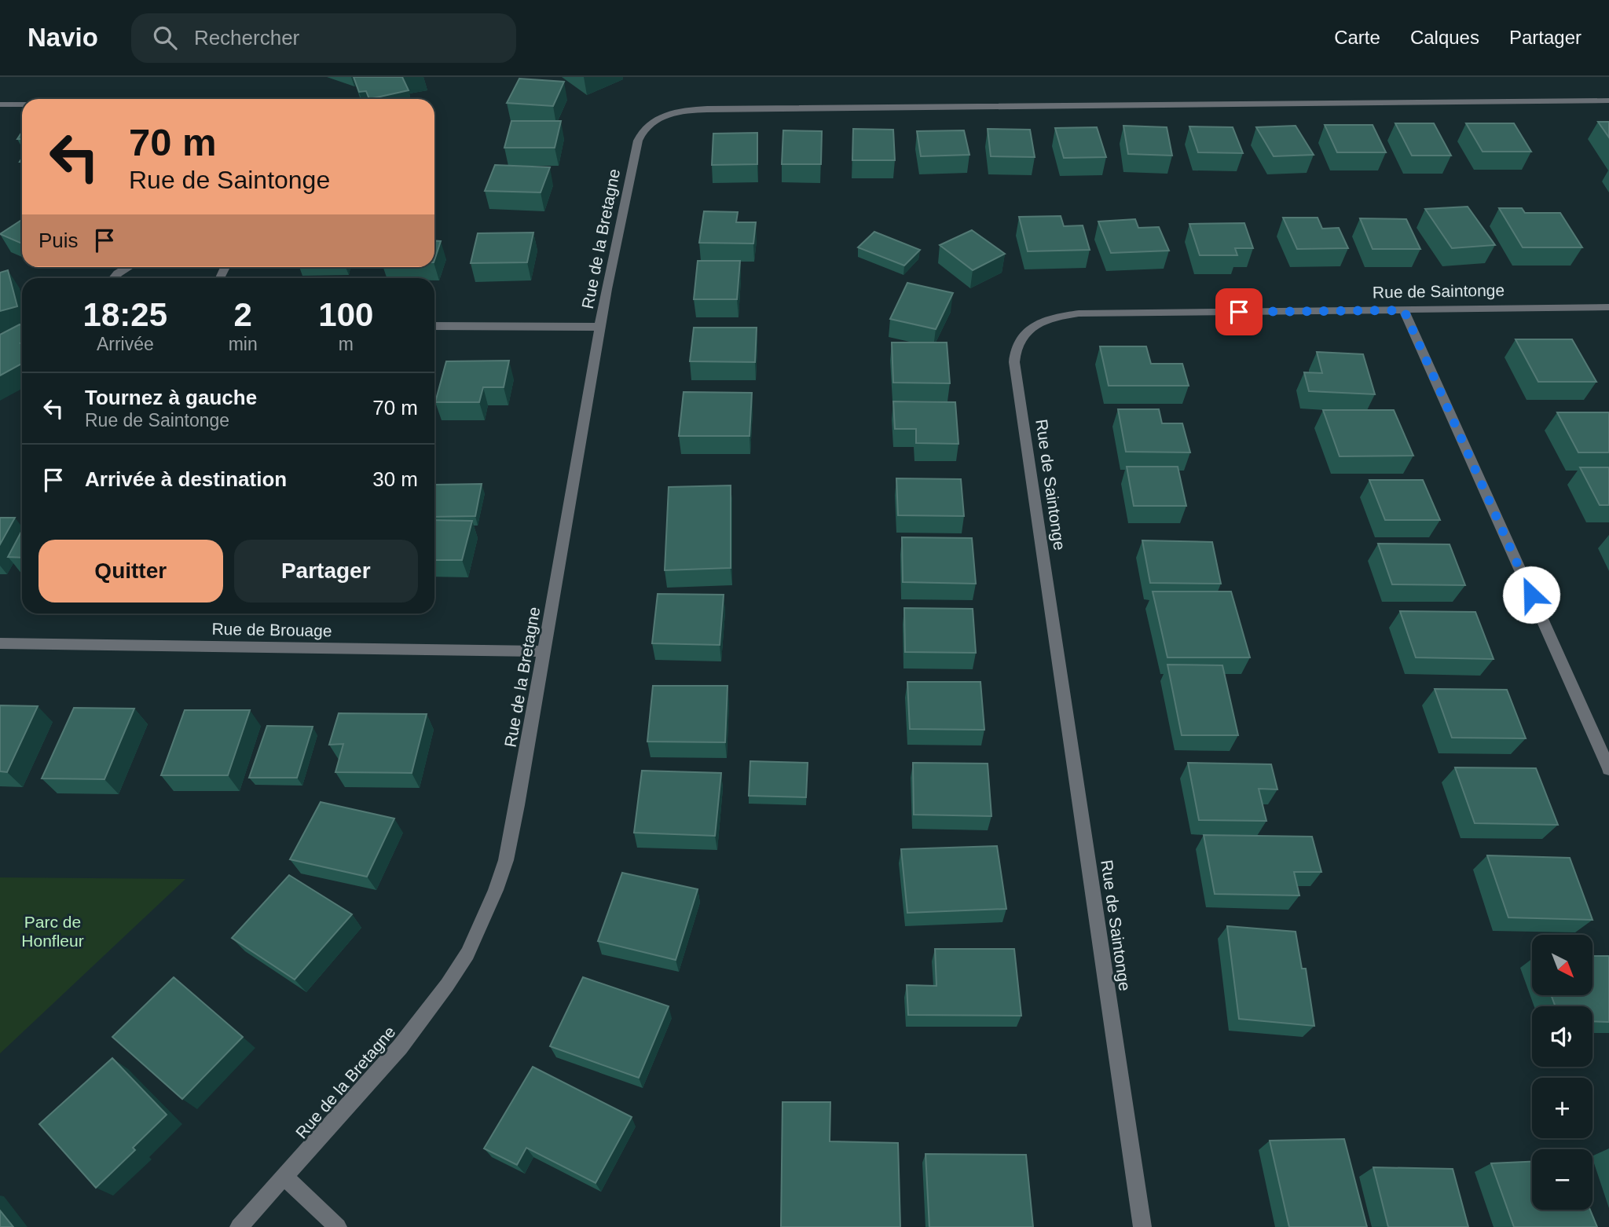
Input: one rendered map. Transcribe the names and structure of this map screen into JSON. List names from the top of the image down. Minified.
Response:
{"streets":{"street":["Rue de la Bretagne","Rue de Saintonge","Rue de Brouage"]},"crossings":[["Rue de la Bretagne","Rue de Brouage"]],"parks":["Parc de Honfleur"],"north":"bottom right","page":{"header":"Navio","search":"Rechercher","nav":["Carte","Calques","Partager"],"turn":["70 m","Rue de Saintonge"],"then":"Puis","eta":["18:25","Arrivée","2","min","100","m"],"list":[{"name":"Tournez à gauche","note":"Rue de Saintonge","value":"70 m"},{"name":"Arrivée à destination","value":"30 m"}],"buttons":["Quitter","Partager"],"map_buttons":["+","−"]}}
